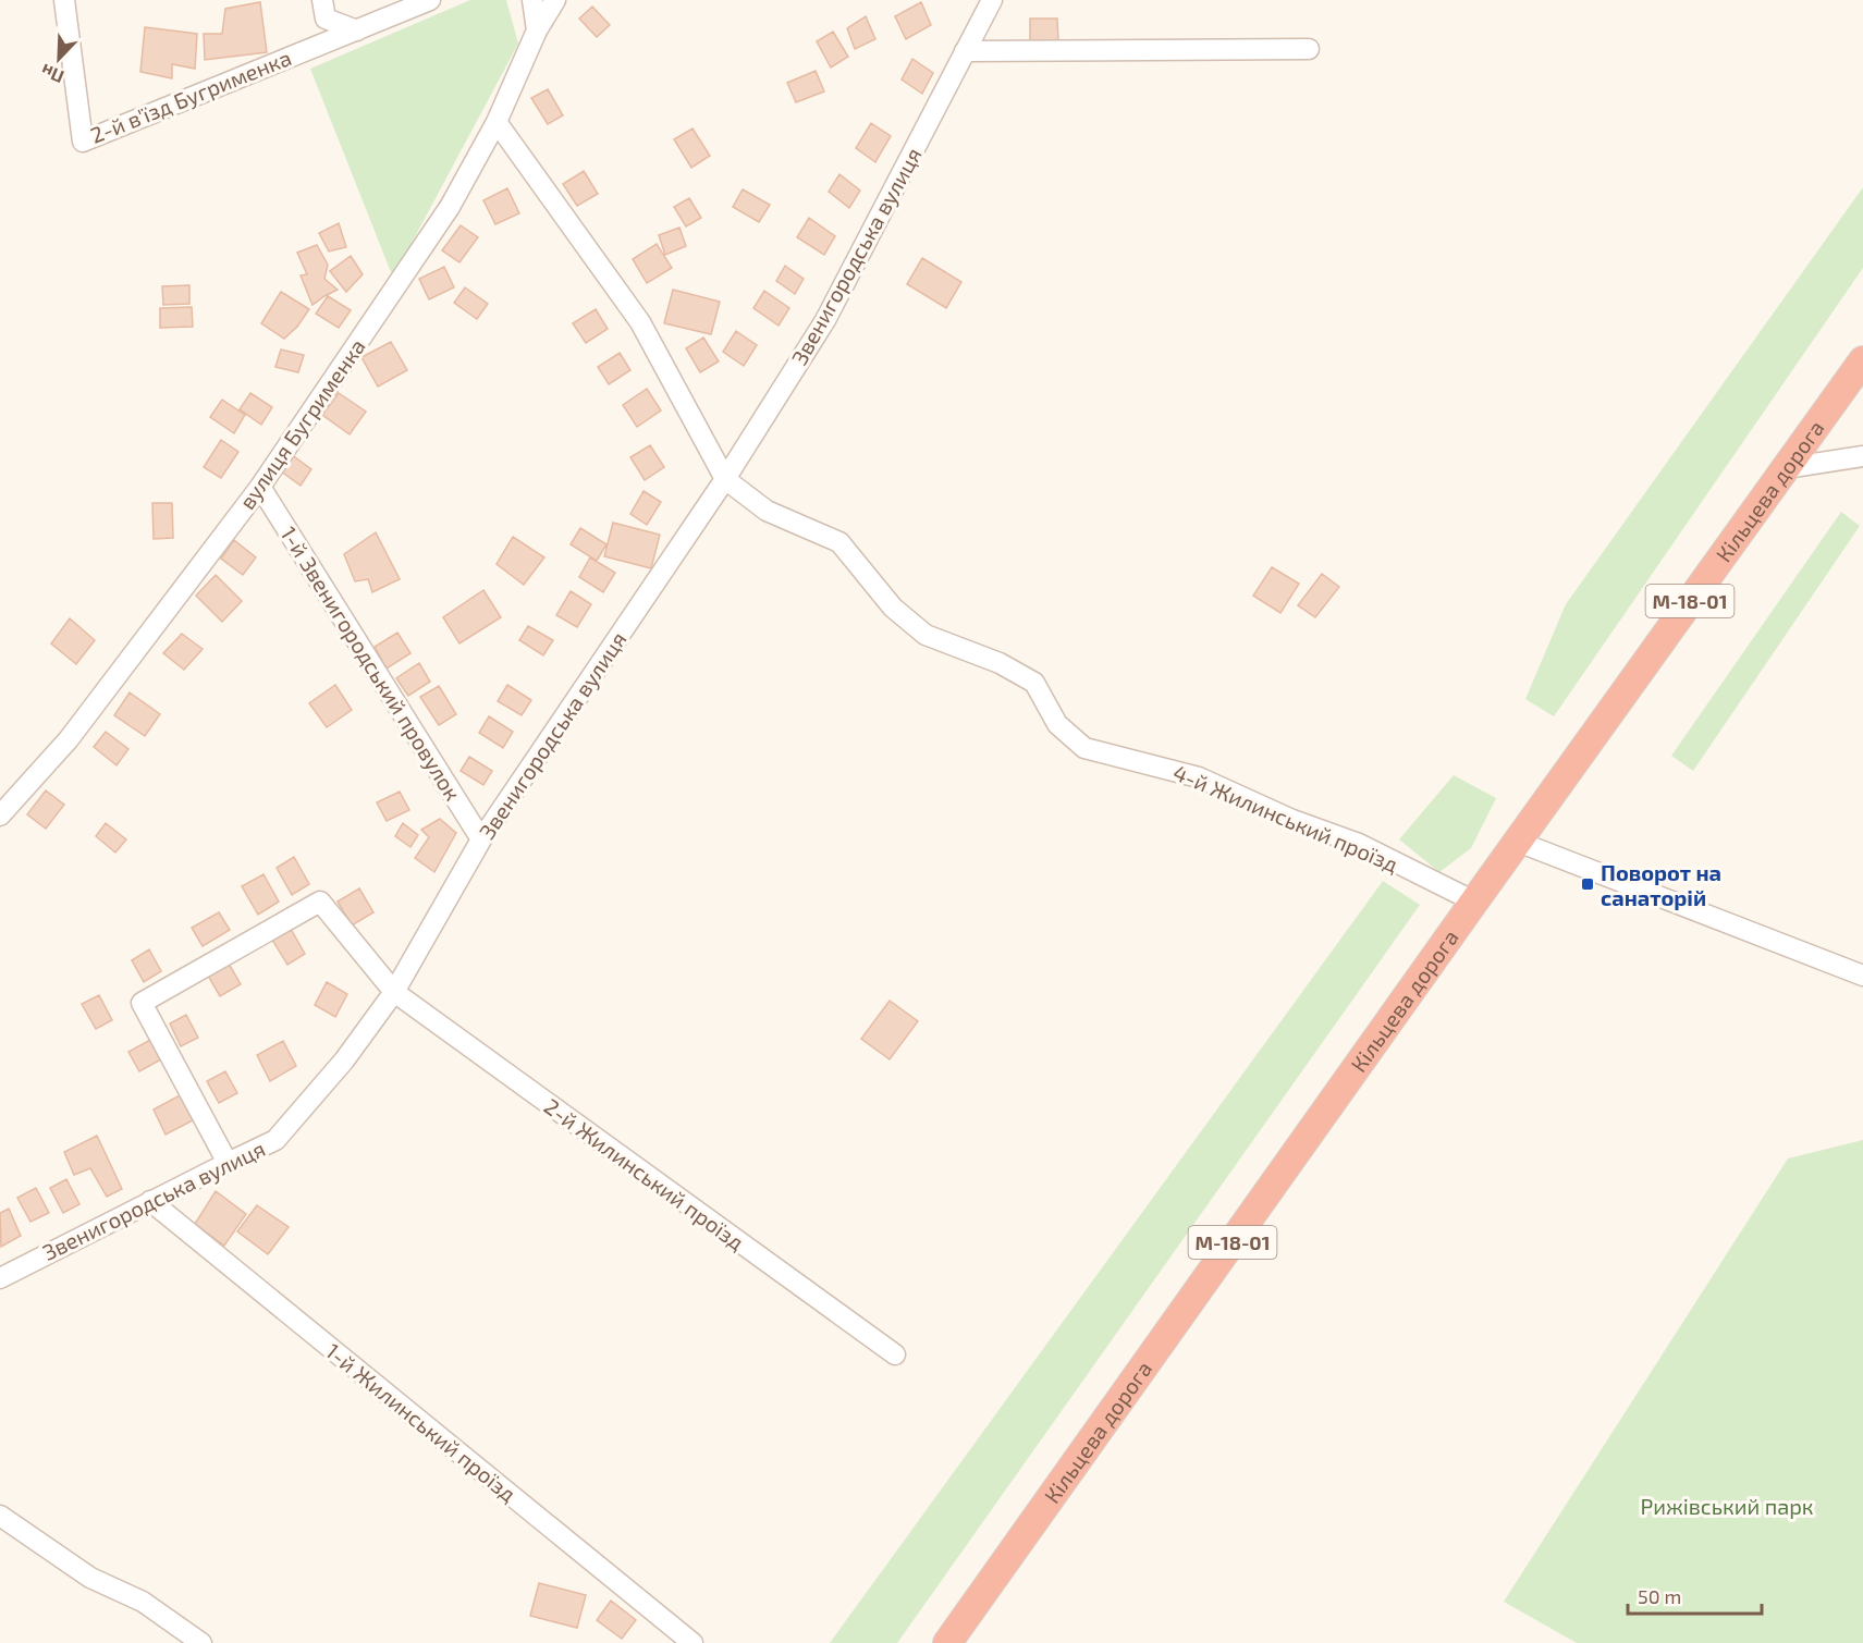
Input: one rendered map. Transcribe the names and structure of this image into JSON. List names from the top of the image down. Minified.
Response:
{"streets":{"highway":["Кільцева дорога","М-18-01"],"street":["2-й в'їзд Бугрименка","Звенигородська вулиця","вулиця Бугрименка","1-й Звенигородський провулок","4-й Жилинський проїзд","2-й Жилинський проїзд","1-й Жилинський проїзд"]},"crossings":[["Звенигородська вулиця","1-й Звенигородський провулок"],["Звенигородська вулиця","4-й Жилинський проїзд"],["Звенигородська вулиця","2-й Жилинський проїзд"],["Звенигородська вулиця","1-й Жилинський проїзд"],["вулиця Бугрименка","1-й Звенигородський провулок"],["Кільцева дорога","4-й Жилинський проїзд"]],"parks":["Рижівський парк"],"places":{"transit":["Поворот на санаторій"]},"scale_bar":"50 m","north":"bottom left"}
